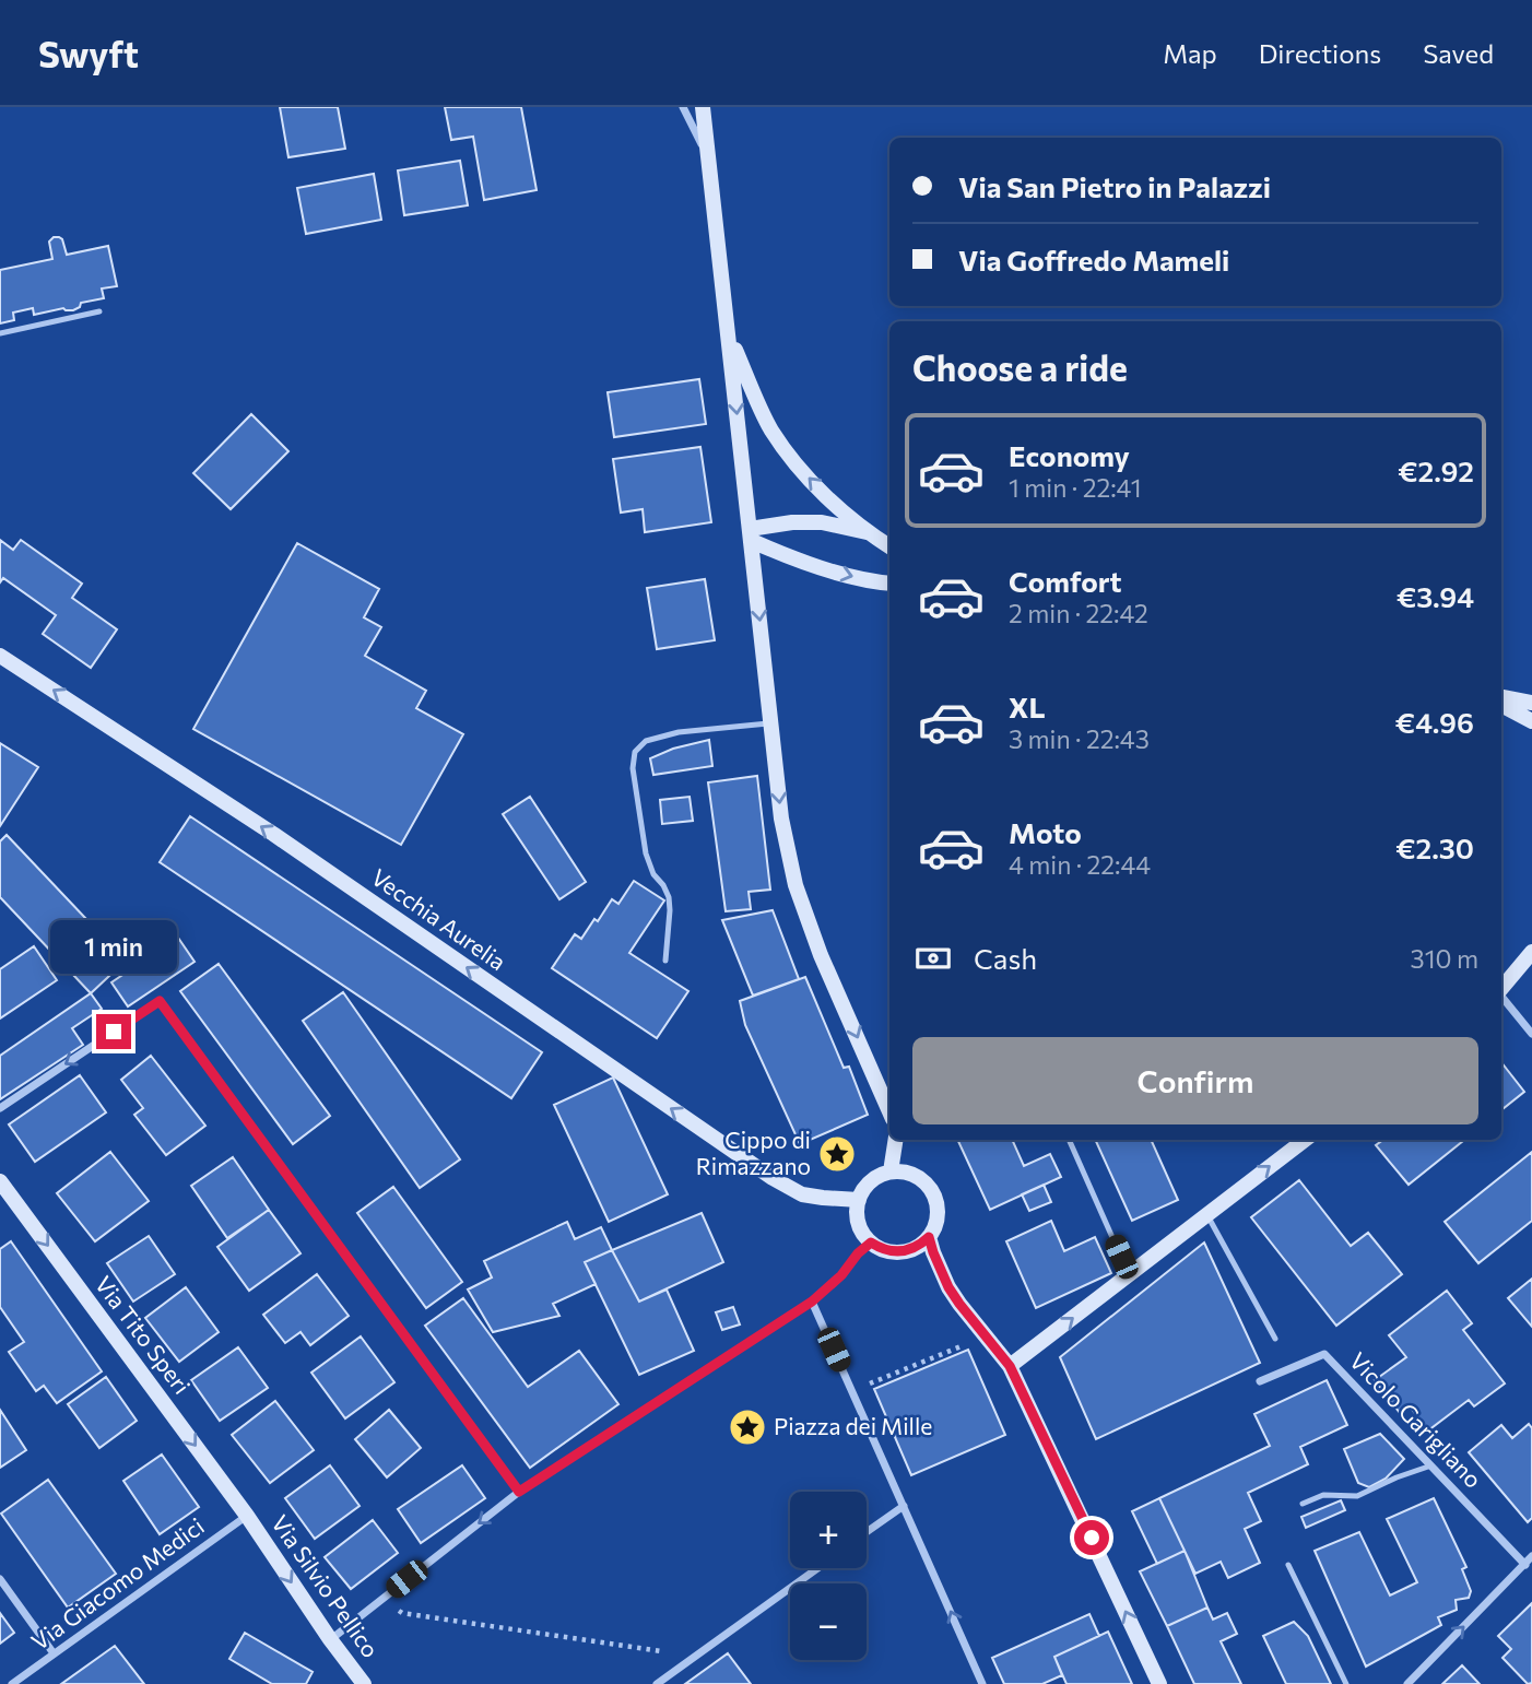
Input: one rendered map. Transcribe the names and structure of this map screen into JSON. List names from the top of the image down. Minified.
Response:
{"streets":{"main road":["Vecchia Aurelia","Via Tito Speri","Via Silvio Pellico"],"street":["Vicolo Garigliano","Via Giacomo Medici"]},"crossings":[["Via Tito Speri","Via Giacomo Medici"],["Via Tito Speri","Via Silvio Pellico"],["Via Giacomo Medici","Via Silvio Pellico"]],"one_way":["Vecchia Aurelia","Via Tito Speri","Via Silvio Pellico"],"places":{"place":["Cippo di Rimazzano","Piazza dei Mille"]},"page":{"header":"Swyft","nav":["Map","Directions","Saved"],"banner":["Via San Pietro in Palazzi","Via Goffredo Mameli"],"heading":"Choose a ride","list":[{"name":"Economy","note":"1 min · 22:41","value":"€2.92"},{"name":"Comfort","note":"2 min · 22:42","value":"€3.94"},{"name":"XL","note":"3 min · 22:43","value":"€4.96"},{"name":"Moto","note":"4 min · 22:44","value":"€2.30"}],"pay":["Cash","310 m"],"bubble":"1 min","buttons":"Confirm","map_buttons":["+","−"]}}
